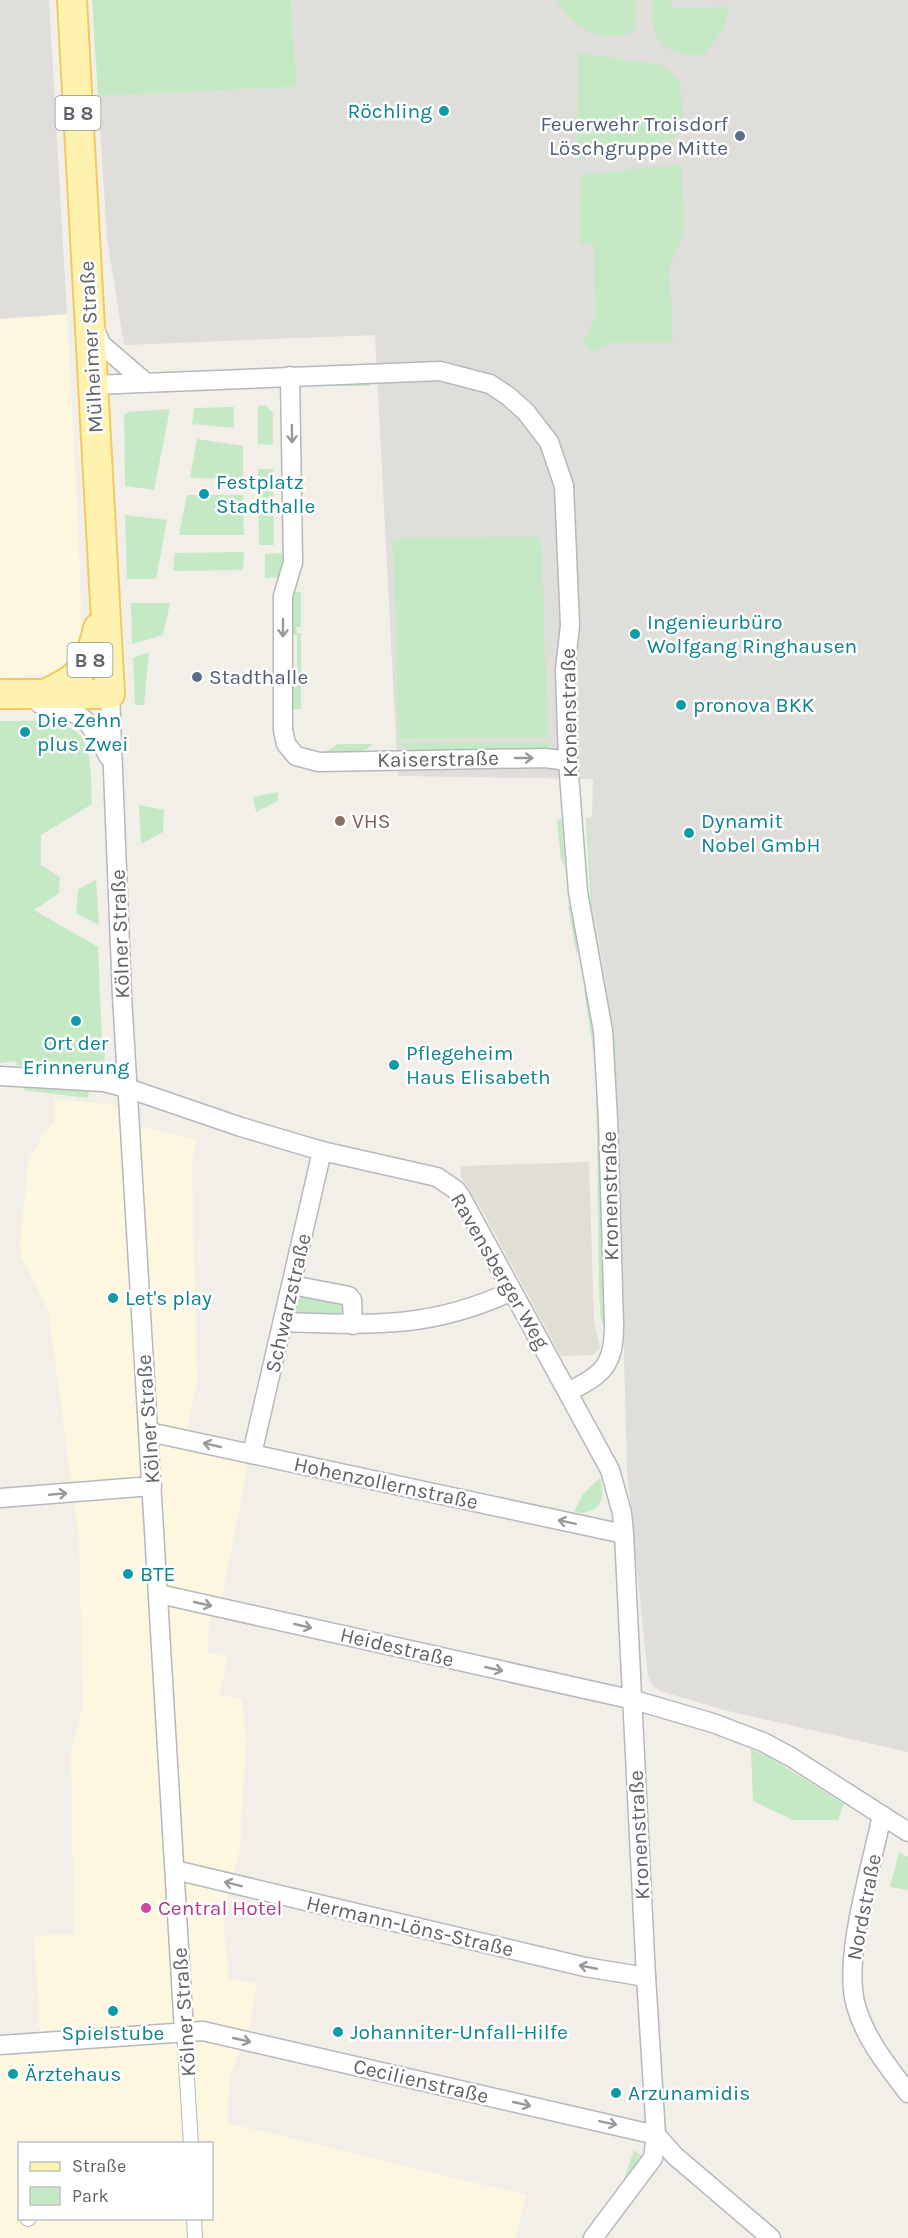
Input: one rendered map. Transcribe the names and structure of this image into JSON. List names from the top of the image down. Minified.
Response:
{"streets":{"main road":["B 8","Mülheimer Straße"],"street":["Kronenstraße","Kaiserstraße","Kölner Straße","Ravensberger Weg","Schwarzstraße","Hohenzollernstraße","Heidestraße","Nordstraße","Hermann-Löns-Straße","Cecilienstraße"]},"crossings":[["B 8","Mülheimer Straße"],["B 8","Kölner Straße"],["Mülheimer Straße","Kronenstraße"],["Mülheimer Straße","Kölner Straße"],["Kronenstraße","Kaiserstraße"],["Kronenstraße","Ravensberger Weg"],["Kronenstraße","Hohenzollernstraße"],["Kronenstraße","Heidestraße"],["Kronenstraße","Hermann-Löns-Straße"],["Kronenstraße","Cecilienstraße"],["Kölner Straße","Ravensberger Weg"],["Kölner Straße","Hohenzollernstraße"],["Kölner Straße","Heidestraße"],["Kölner Straße","Hermann-Löns-Straße"],["Kölner Straße","Cecilienstraße"],["Ravensberger Weg","Schwarzstraße"],["Ravensberger Weg","Hohenzollernstraße"],["Schwarzstraße","Hohenzollernstraße"],["Heidestraße","Nordstraße"]],"one_way":["Hohenzollernstraße","Heidestraße","Hermann-Löns-Straße","Cecilienstraße"],"places":["Röchling","Feuerwehr Troisdorf Löschgruppe Mitte","Festplatz Stadthalle","Ingenieurbüro Wolfgang Ringhausen","Stadthalle","pronova BKK","Die Zehn plus Zwei","VHS","Dynamit Nobel GmbH","Ort der Erinnerung","Pflegeheim Haus Elisabeth","Let's play","BTE","Central Hotel","Spielstube","Johanniter-Unfall-Hilfe","Ärztehaus","Arzunamidis"],"legend":["Straße","Park"]}
